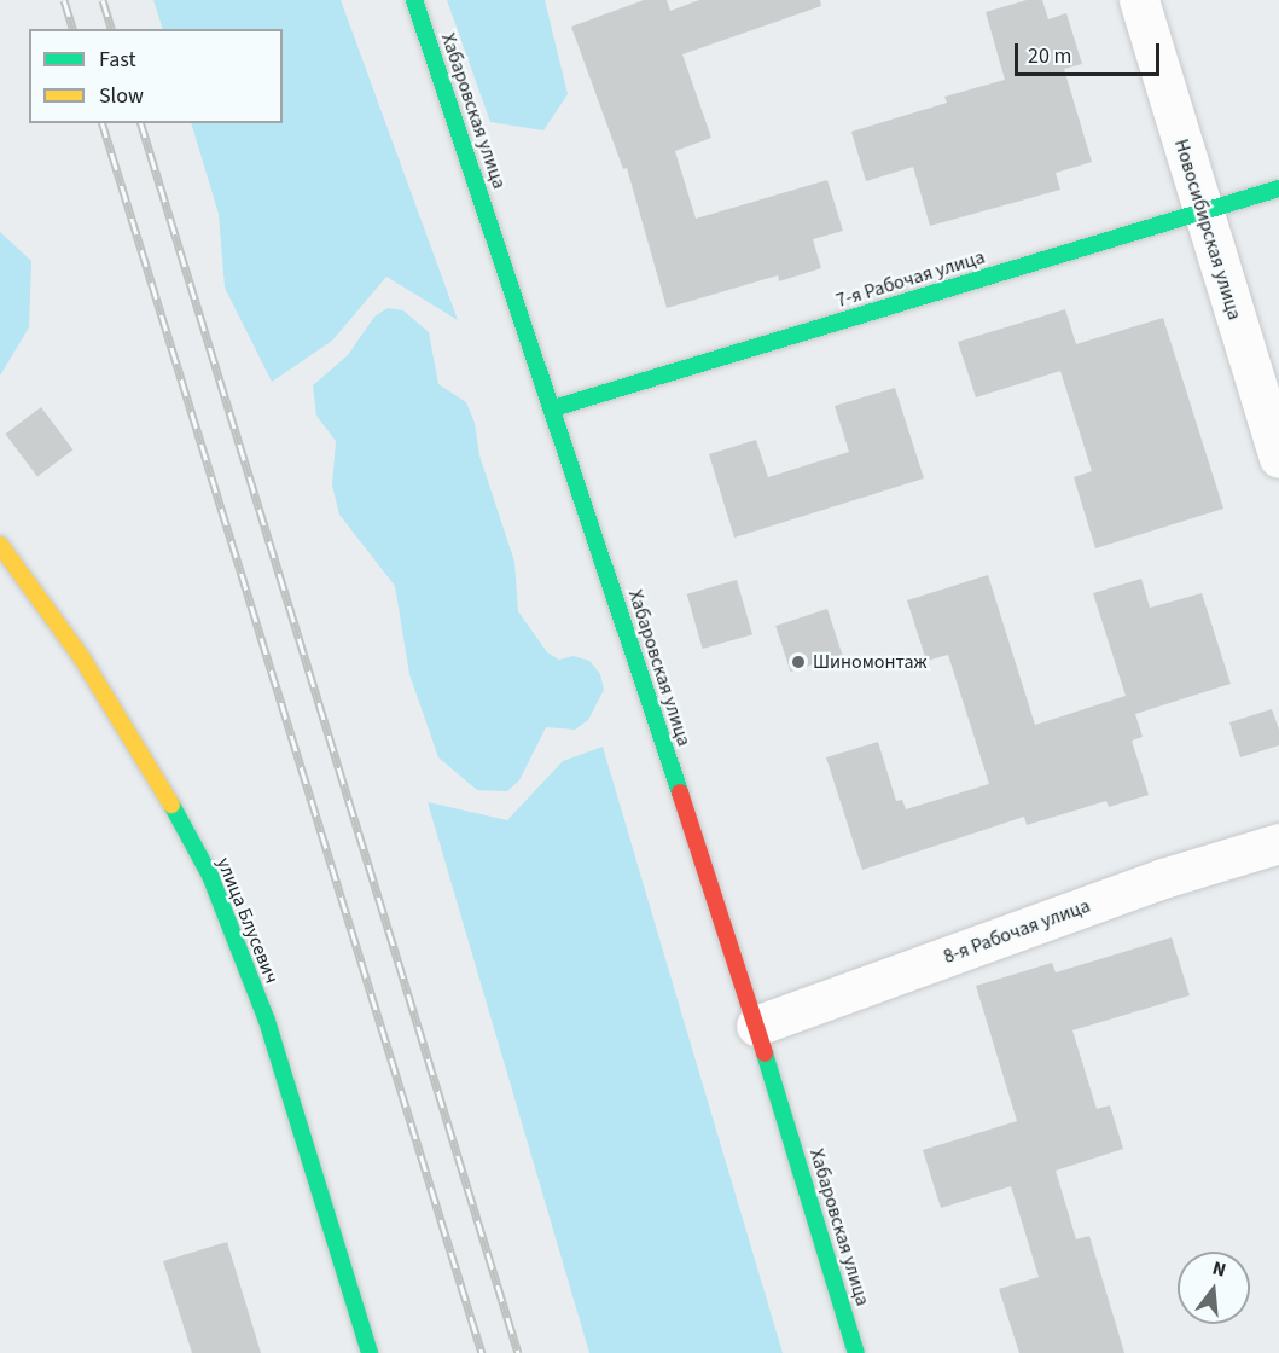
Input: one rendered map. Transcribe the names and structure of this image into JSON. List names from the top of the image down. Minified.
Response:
{"streets":{"main road":["Хабаровская улица","7-я Рабочая улица","улица Блусевич"],"street":["Новосибирская улица","8-я Рабочая улица"]},"crossings":[["Хабаровская улица","7-я Рабочая улица"],["Хабаровская улица","8-я Рабочая улица"],["Новосибирская улица","7-я Рабочая улица"]],"places":["Шиномонтаж"],"legend":["Fast","Slow"],"scale_bar":"20 m","north":"top"}
